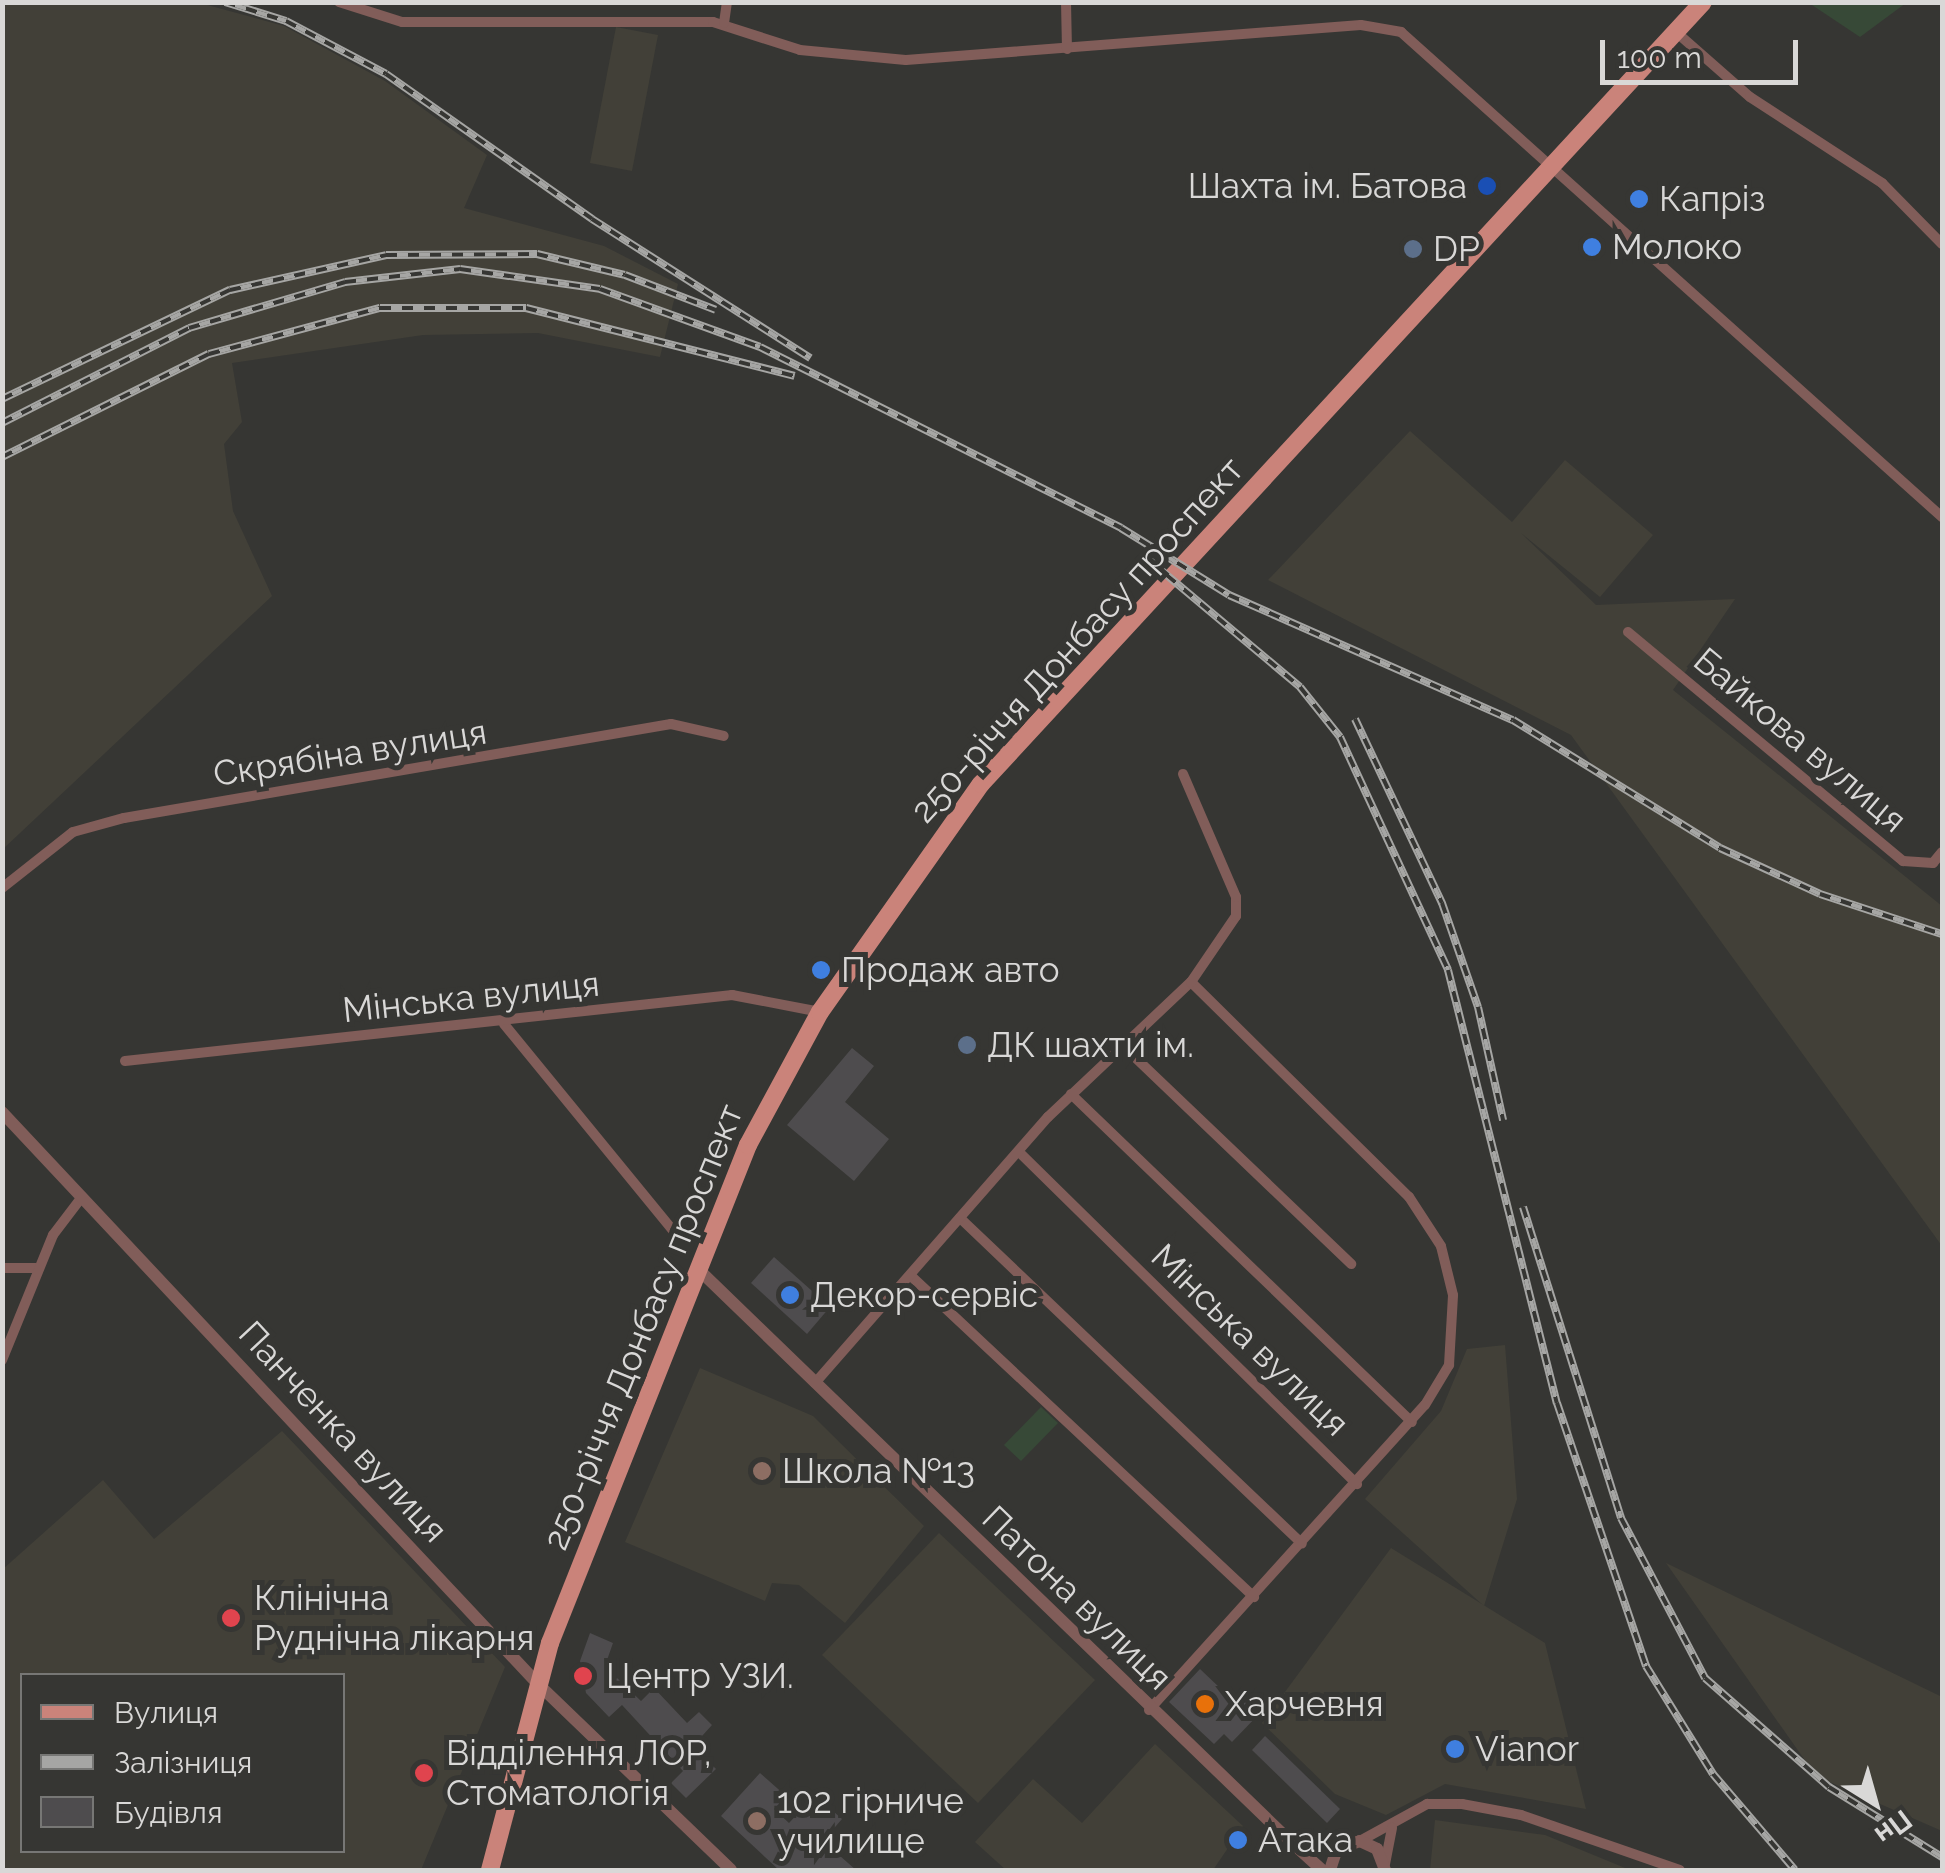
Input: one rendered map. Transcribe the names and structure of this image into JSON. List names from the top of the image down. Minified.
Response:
{"streets":{"main road":["250-річчя Донбасу проспект"],"street":["Байкова вулиця","Скрябіна вулиця","Мінська вулиця","Панченка вулиця","Патона вулиця"]},"crossings":[["250-річчя Донбасу проспект","Мінська вулиця"],["250-річчя Донбасу проспект","Панченка вулиця"],["250-річчя Донбасу проспект","Патона вулиця"]],"places":["Шахта ім. Батова","Капріз","Молоко","DP","Продаж авто","ДК шахти ім.","Декор-сервіс","Школа №13","Клінічна Руднічна лікарня","Центр УЗИ.","Харчевня","Vianor","Відділення ЛОР, Стоматологія","102 гірниче училище","Атака"],"legend":["Вулиця","Залізниця","Будівля"],"scale_bar":"100 m","north":"bottom right"}
